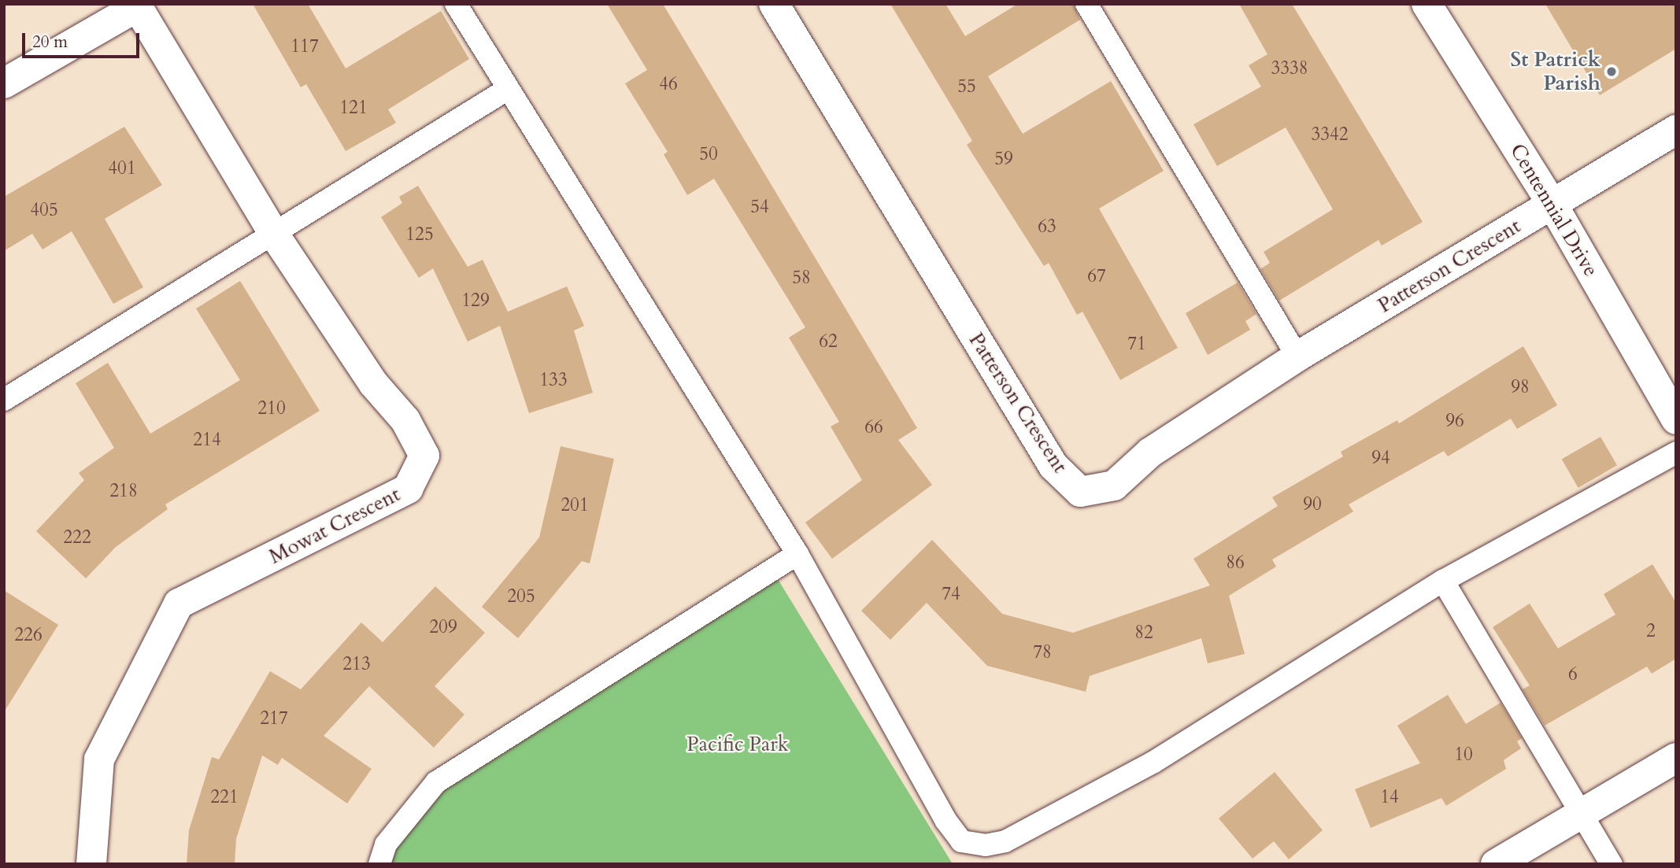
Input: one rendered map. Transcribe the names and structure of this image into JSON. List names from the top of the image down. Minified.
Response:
{"streets":{"street":["Centennial Drive","Patterson Crescent","Mowat Crescent"]},"crossings":[["Centennial Drive","Patterson Crescent"]],"parks":["Pacific Park"],"places":["St Patrick Parish"],"house_numbers":["117","3338","46","55","121","3342","50","59","401","54","405","63","125","67","58","129","62","71","133","98","210","96","66","214","94","218","90","201","222","86","74","205","209","2","82","226","78","213","6","217","10","221","14"],"scale_bar":"20 m"}
